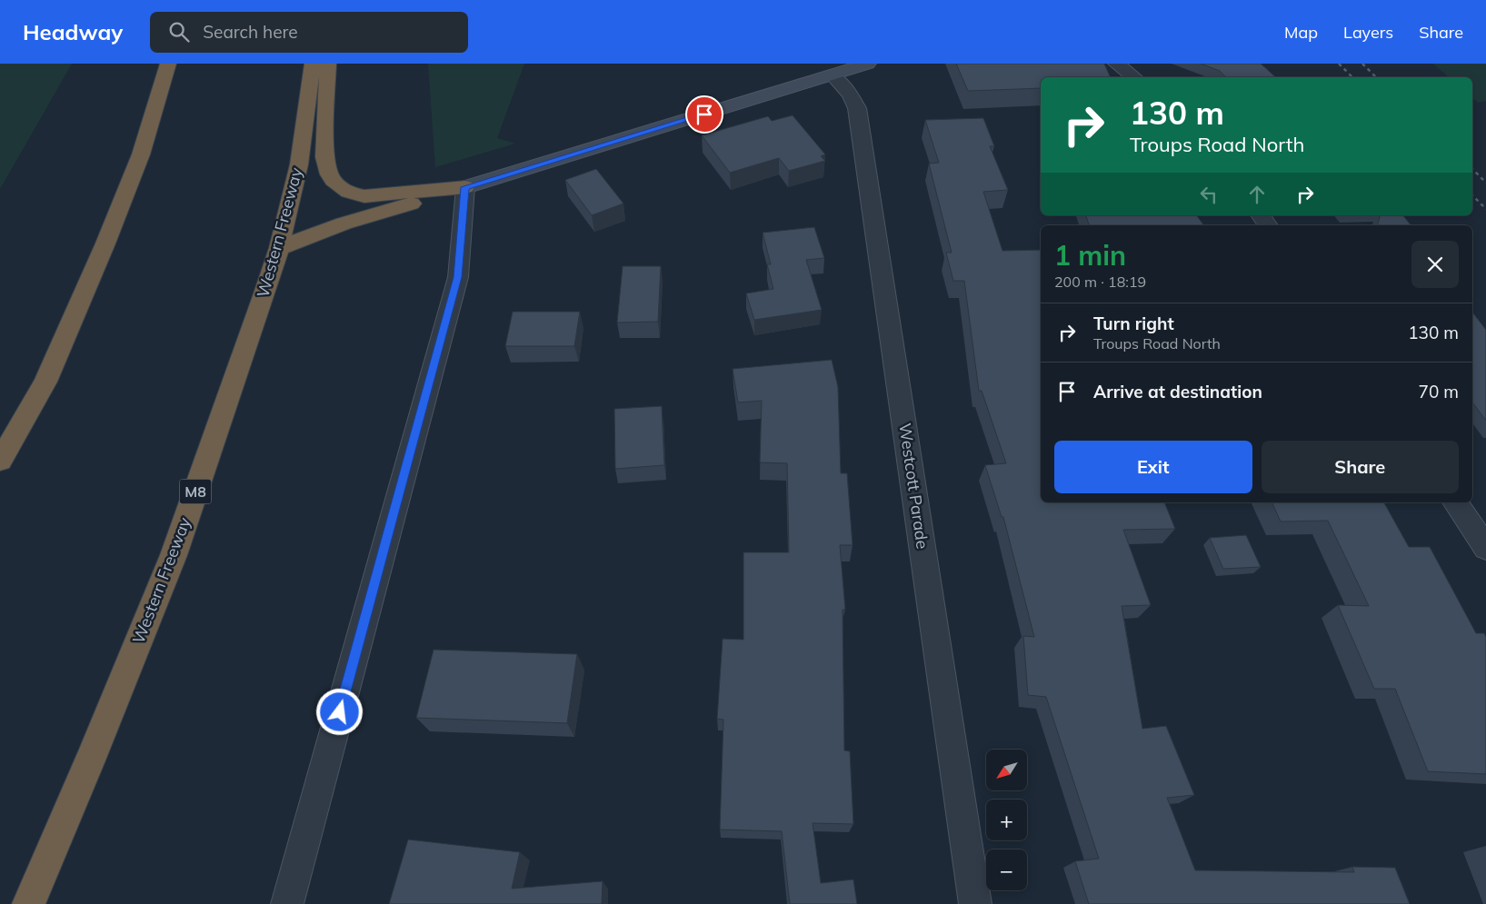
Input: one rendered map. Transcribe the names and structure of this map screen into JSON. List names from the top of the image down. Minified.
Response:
{"streets":{"highway":["Western Freeway","M8"],"street":["Westcott Parade"]},"north":"bottom left","page":{"header":"Headway","search":"Search here","nav":["Map","Layers","Share"],"turn":["130 m","Troups Road North"],"heading":["1 min","200 m · 18:19"],"list":[{"name":"Turn right","note":"Troups Road North","value":"130 m"},{"name":"Arrive at destination","value":"70 m"}],"buttons":["Exit","Share"],"map_buttons":["+","−"]}}
